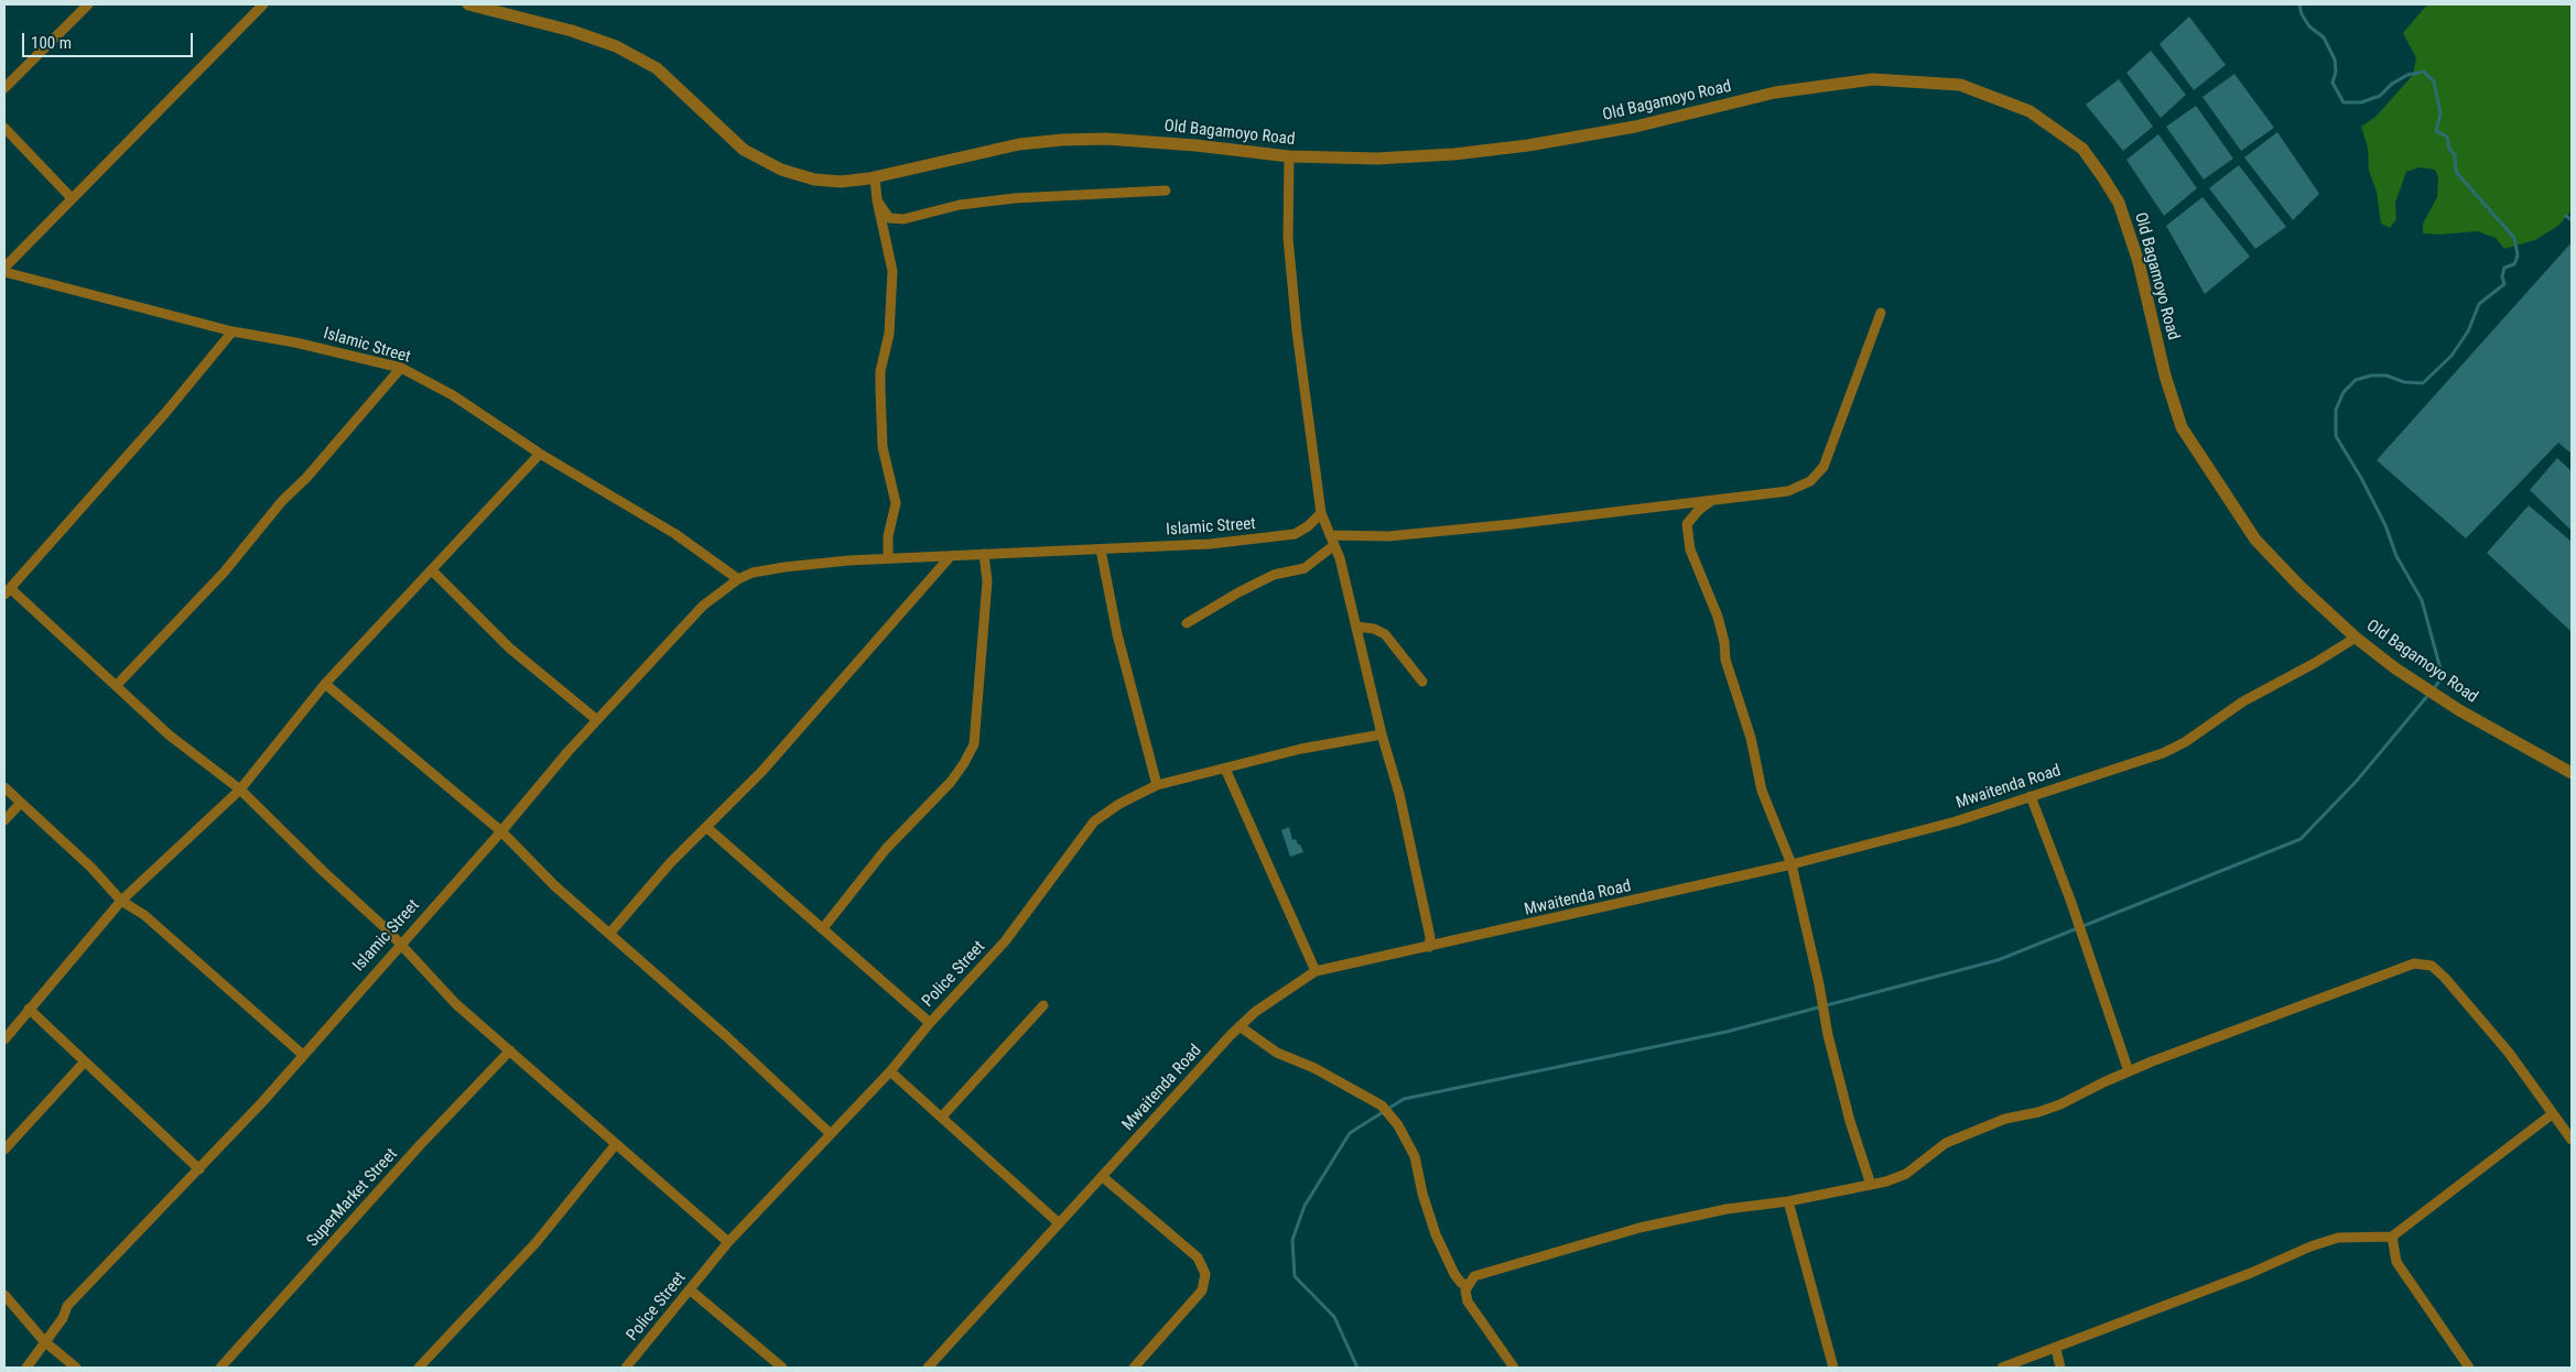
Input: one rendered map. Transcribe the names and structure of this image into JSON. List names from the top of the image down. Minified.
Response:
{"streets":{"street":["Old Bagamoyo Road","Islamic Street","Mwaitenda Road","Police Street","SuperMarket Street"]},"crossings":[["Old Bagamoyo Road","Mwaitenda Road"]],"scale_bar":"100 m"}
